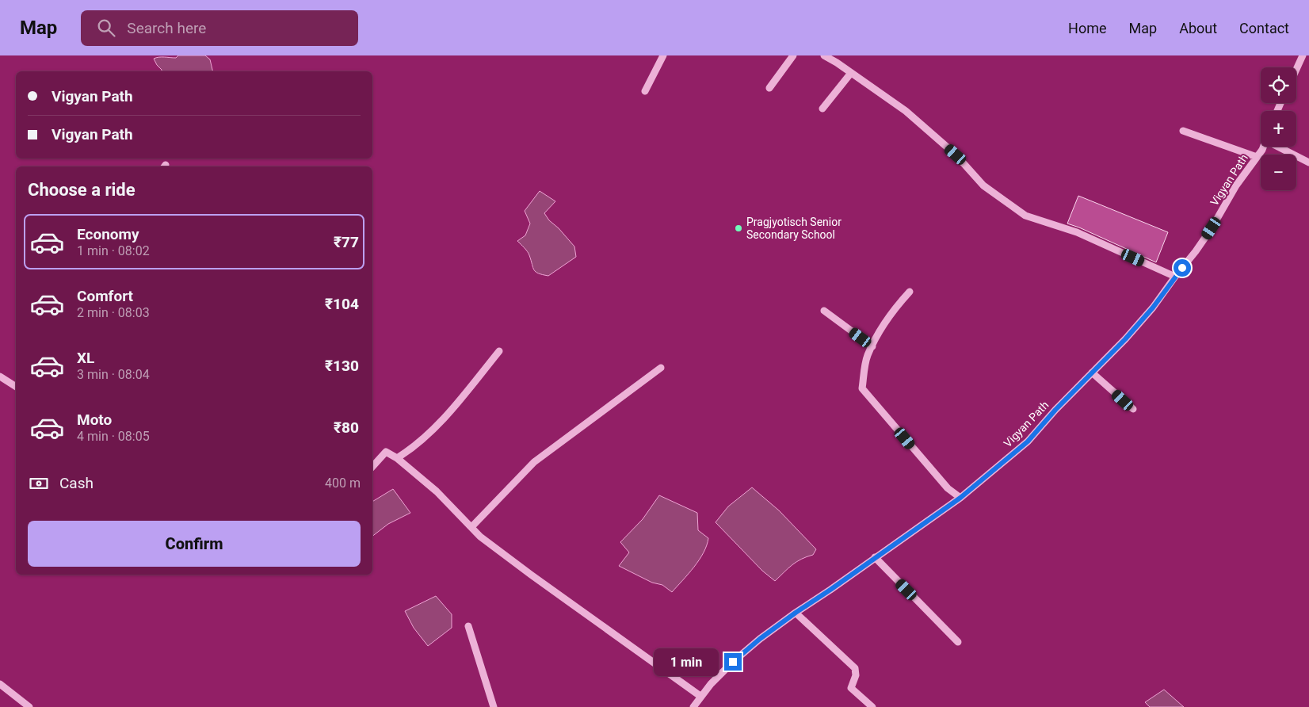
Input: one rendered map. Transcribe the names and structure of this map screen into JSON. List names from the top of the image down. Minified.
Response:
{"streets":{"street":["Vigyan Path"]},"places":["Pragjyotisch Senior Secondary School"],"page":{"header":"Map","search":"Search here","nav":["Home","Map","About","Contact"],"map_buttons":["+","−"],"banner":["Vigyan Path","Vigyan Path"],"heading":"Choose a ride","list":[{"name":"Economy","note":"1 min · 08:02","value":"₹77"},{"name":"Comfort","note":"2 min · 08:03","value":"₹104"},{"name":"XL","note":"3 min · 08:04","value":"₹130"},{"name":"Moto","note":"4 min · 08:05","value":"₹80"}],"pay":["Cash","400 m"],"buttons":"Confirm","bubble":"1 min"}}
